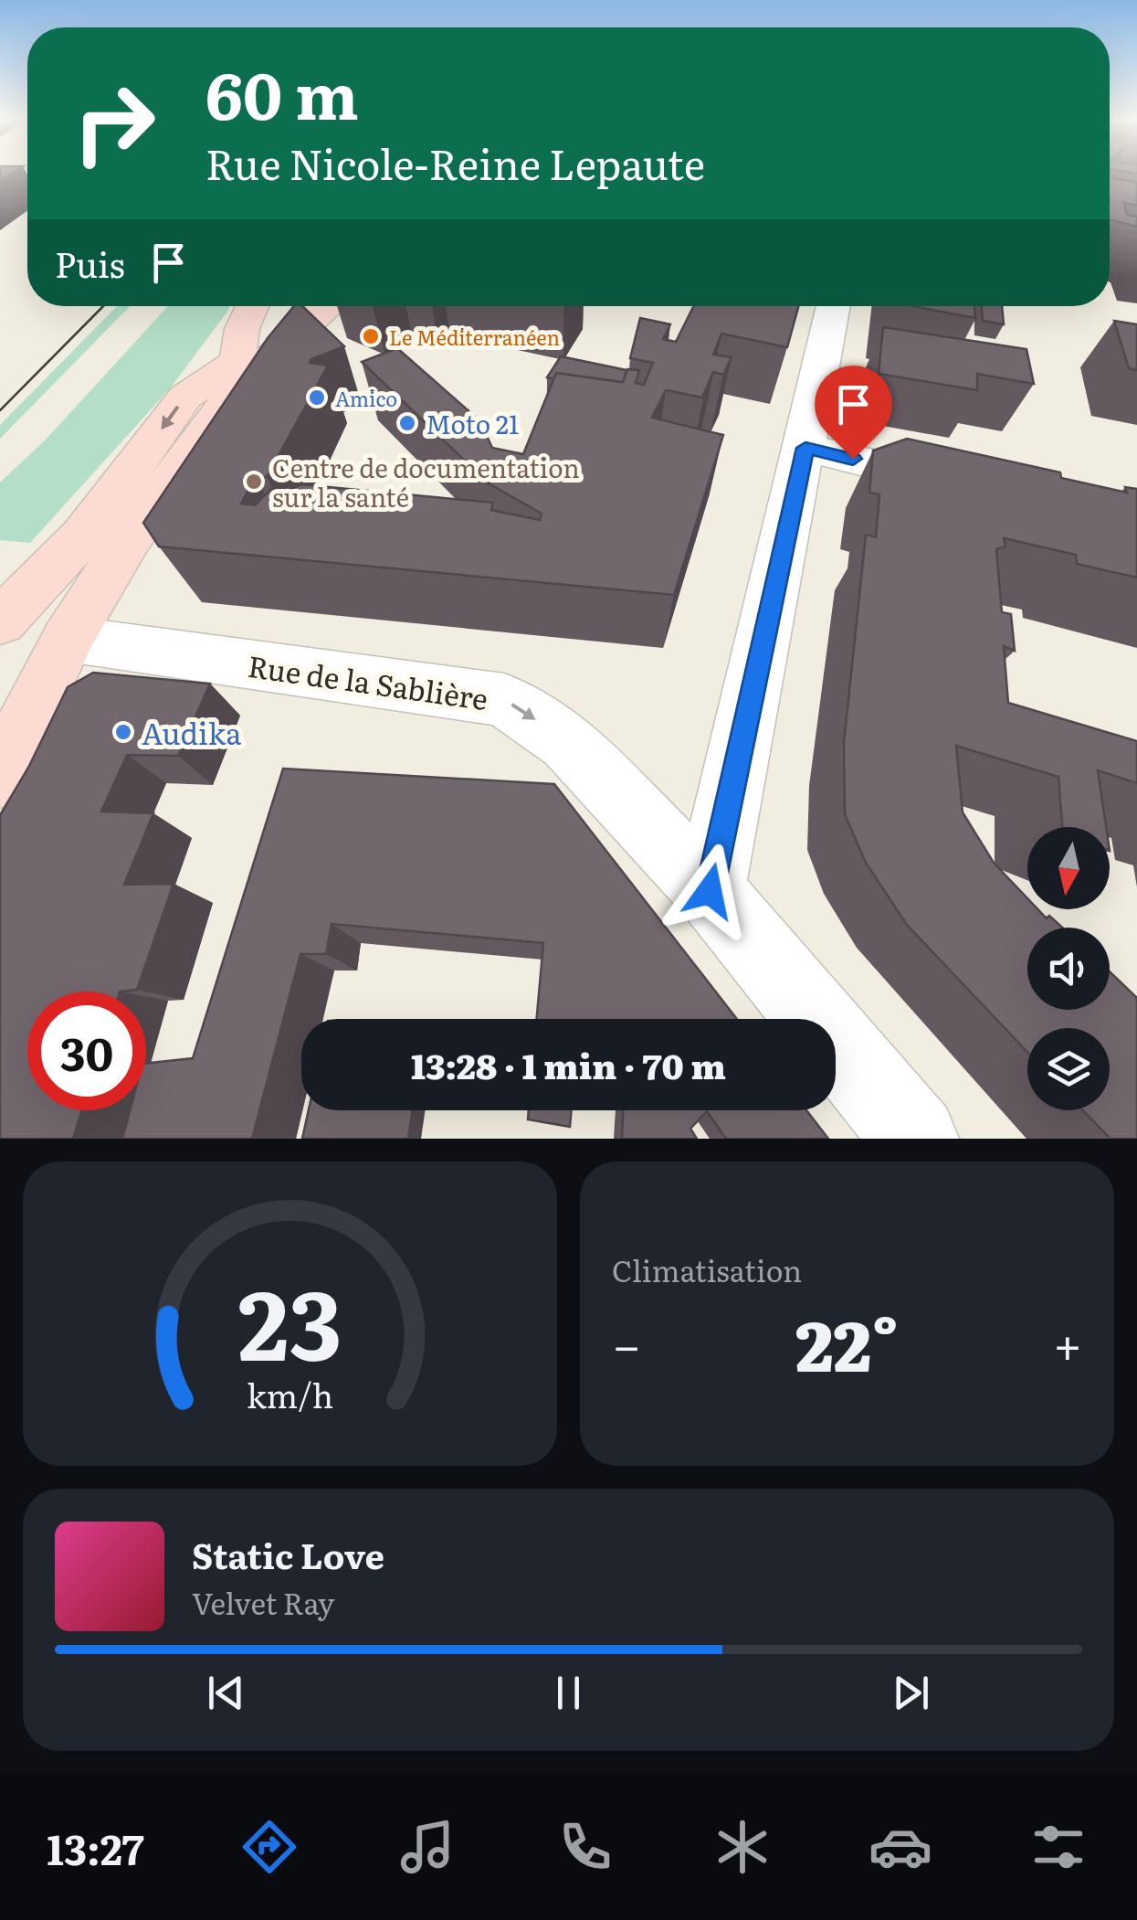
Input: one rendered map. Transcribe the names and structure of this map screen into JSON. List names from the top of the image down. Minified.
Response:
{"streets":{"street":["Rue de la Sablière"]},"one_way":["Rue de la Sablière"],"places":["Le Méditerranéen","Amico","Moto 21","Centre de documentation sur la santé","Audika"],"north":"bottom","page":{"turn":["60 m","Rue Nicole-Reine Lepaute"],"then":"Puis","limit":"30","trip":"13:28 · 1 min · 70 m","tile":"Climatisation","heat":["−","22°","+"],"song":["Static Love","Velvet Ray"],"tabs":"13:27","gauge":["23","km/h"]}}
